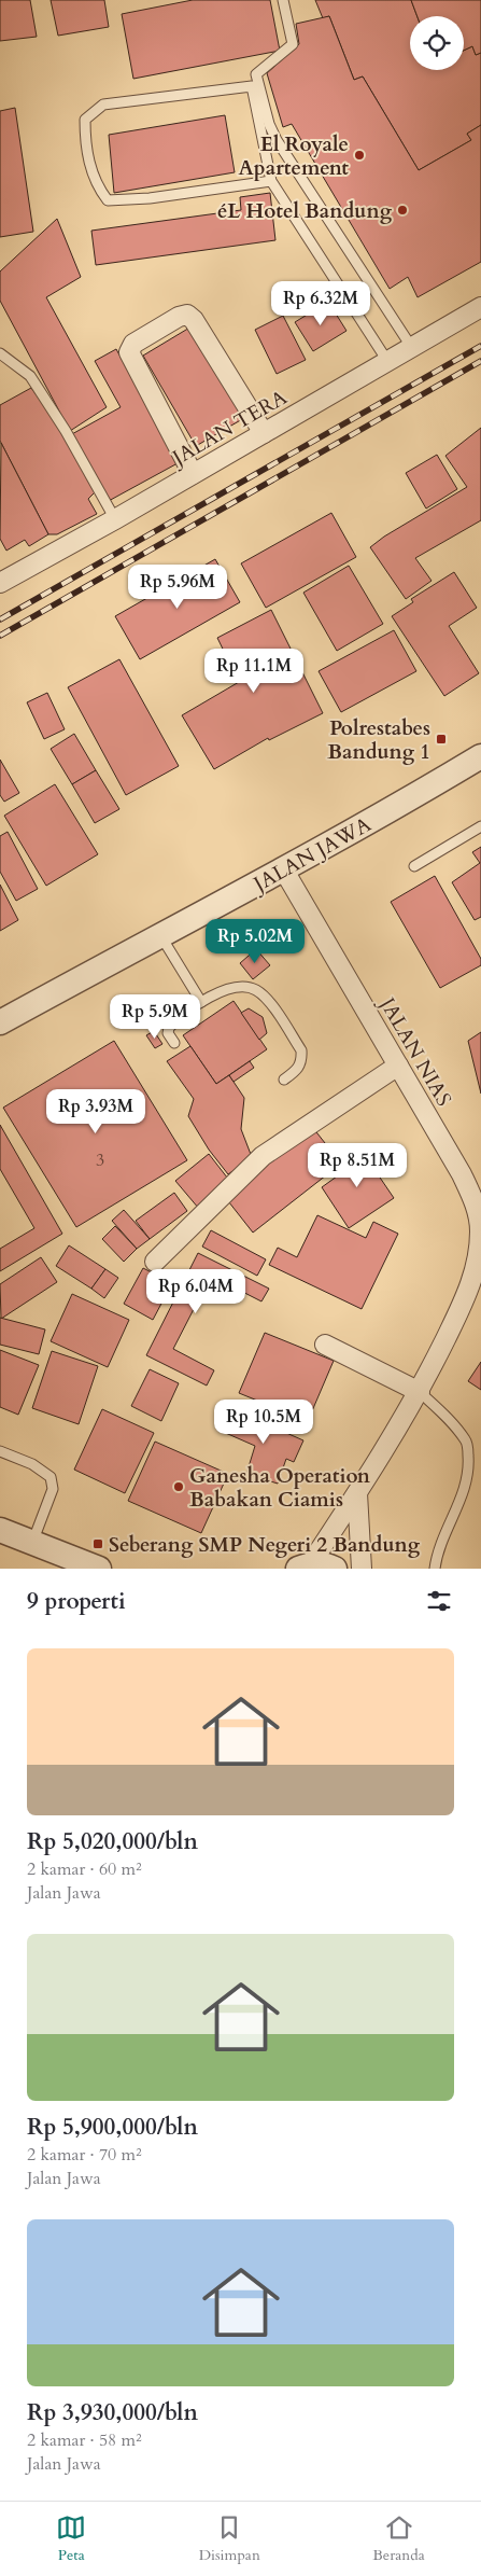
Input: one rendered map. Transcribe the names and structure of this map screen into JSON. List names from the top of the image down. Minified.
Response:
{"streets":{"street":["JALAN TERA","JALAN JAWA","JALAN NIAS"]},"crossings":[["JALAN JAWA","JALAN NIAS"]],"places":{"other":["El Royale Apartement","éL Hotel Bandung","Ganesha Operation Babakan Ciamis"],"transit":["Polrestabes Bandung 1","Seberang SMP Negeri 2 Bandung"]},"house_numbers":["3"],"page":{"price":["Rp 6.32M","Rp 5.96M","Rp 11.1M","Rp 5.02M","Rp 5.9M","Rp 3.93M","Rp 8.51M","Rp 6.04M","Rp 10.5M"],"heading":"9 properti","list":[{"name":"Rp 5,020,000/bln","note":"2 kamar · 60 m² · Jalan Jawa"},{"name":"Rp 5,900,000/bln","note":"2 kamar · 70 m² · Jalan Jawa"},{"name":"Rp 3,930,000/bln","note":"2 kamar · 58 m² · Jalan Jawa"}],"tabs":["Peta","Disimpan","Beranda"]}}
